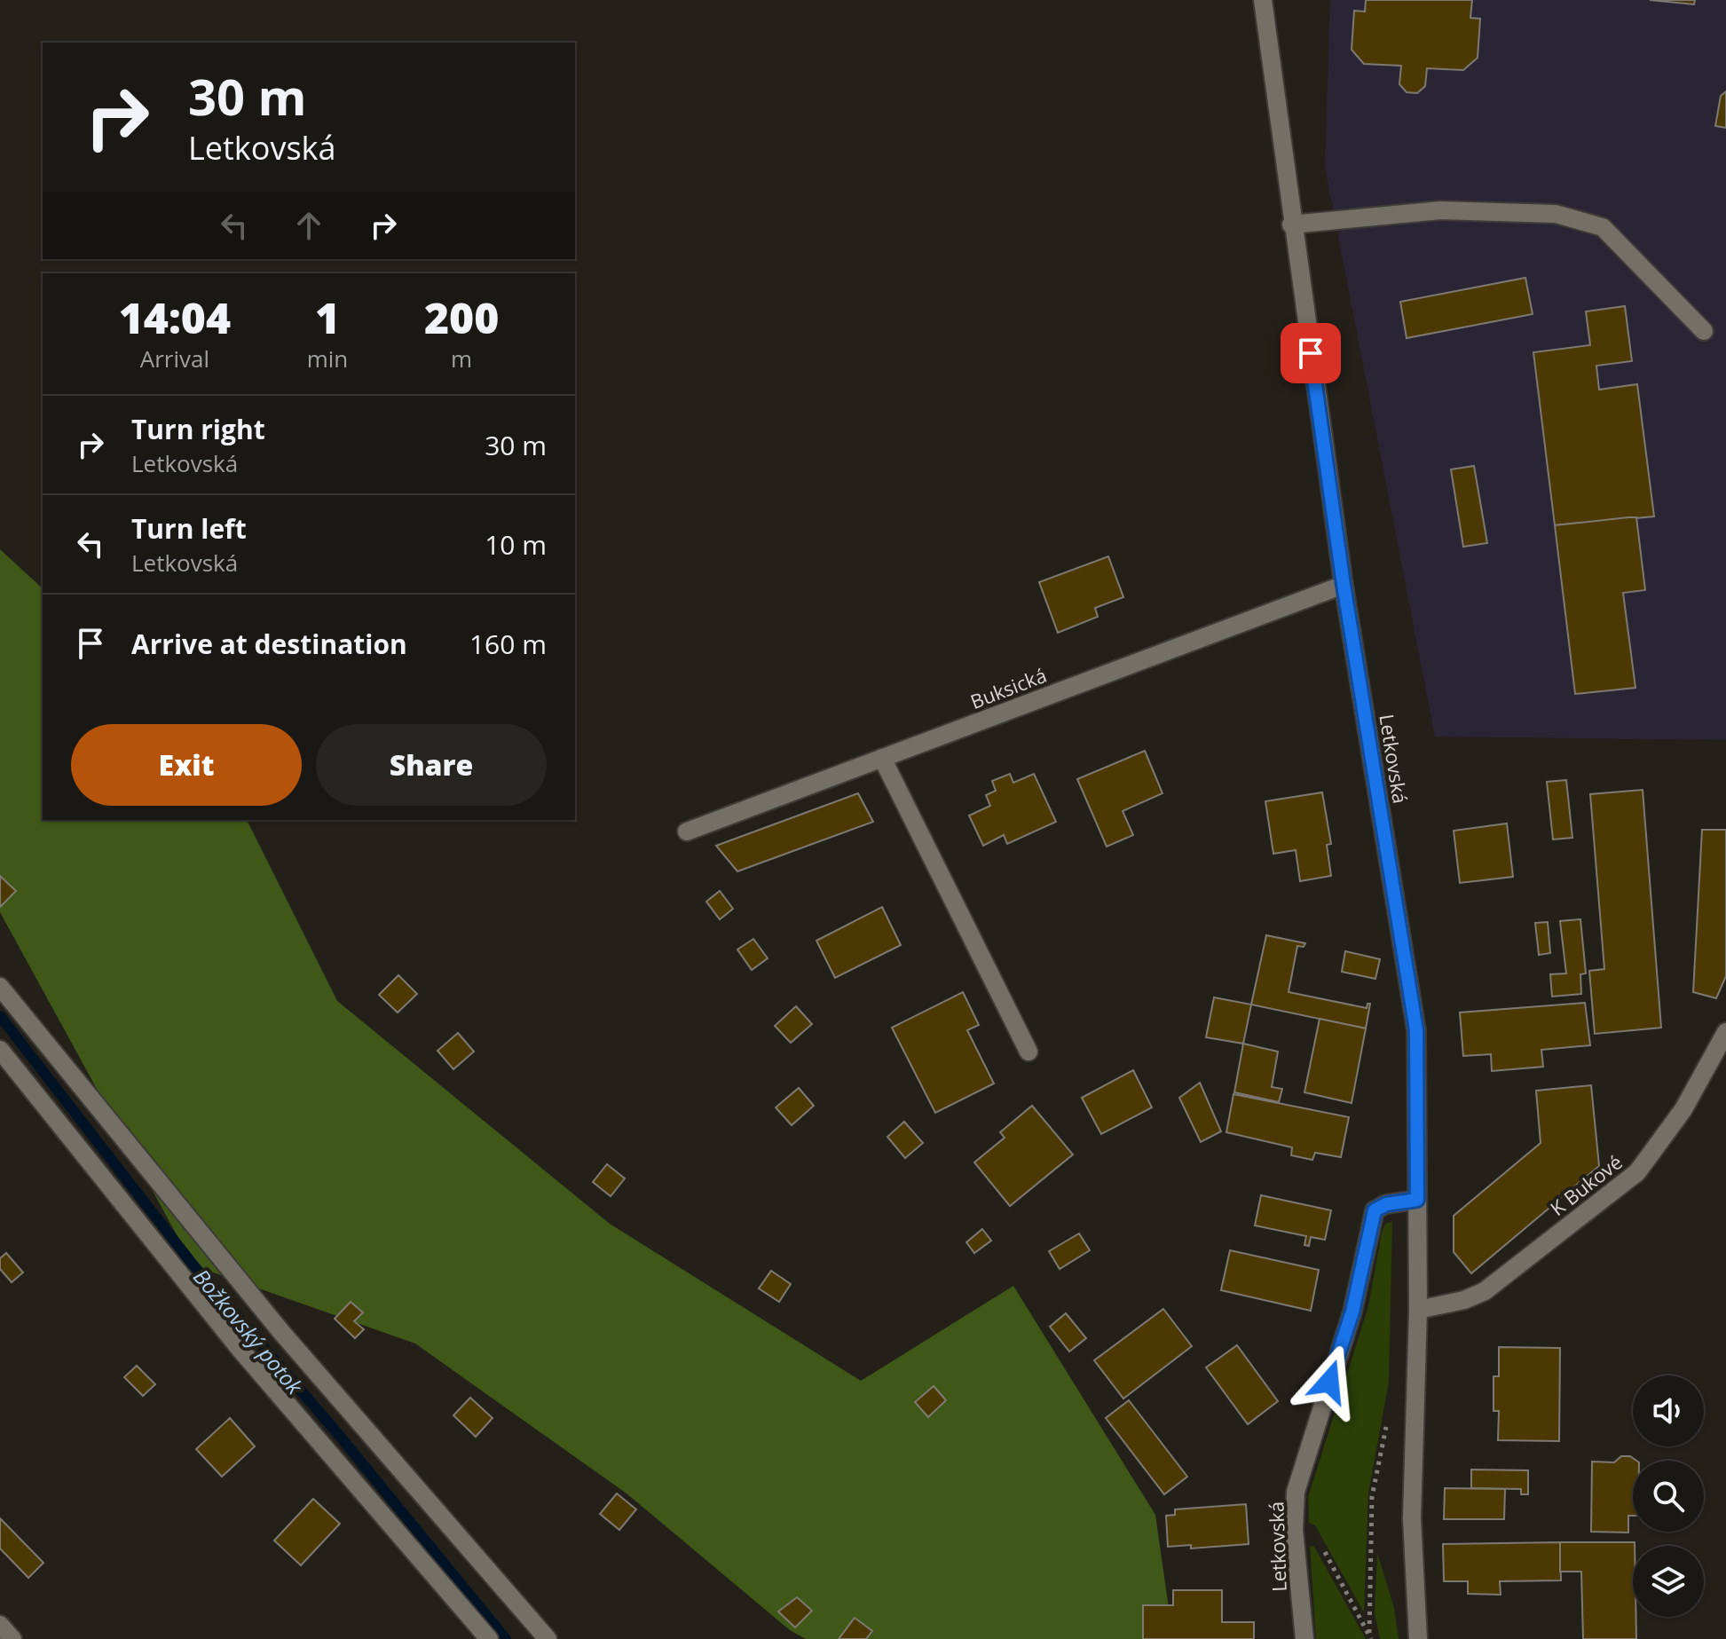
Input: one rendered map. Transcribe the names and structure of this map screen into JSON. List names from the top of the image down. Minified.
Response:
{"streets":{"street":["Buksická","Letkovská","K Bukové"]},"crossings":[["Buksická","Letkovská"],["Letkovská","K Bukové"]],"water":["Božkovský potok"],"page":{"turn":["30 m","Letkovská"],"eta":["14:04","Arrival","1","min","200","m"],"list":[{"name":"Turn right","note":"Letkovská","value":"30 m"},{"name":"Turn left","note":"Letkovská","value":"10 m"},{"name":"Arrive at destination","value":"160 m"}],"buttons":["Exit","Share"]}}
